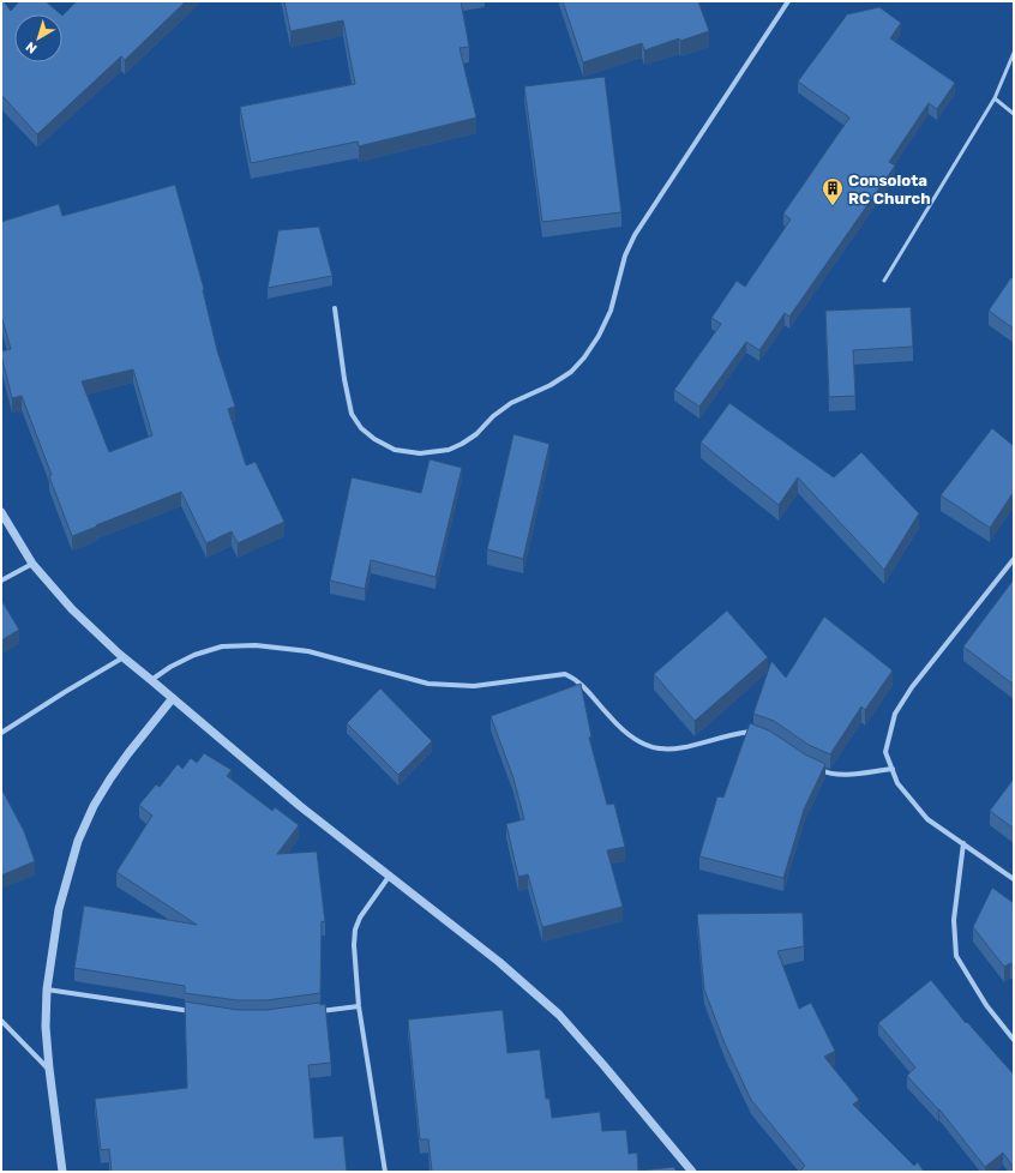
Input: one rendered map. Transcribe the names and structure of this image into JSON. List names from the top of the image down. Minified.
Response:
{"places":{"building":["Consolota RC Church"]},"north":"bottom left"}
